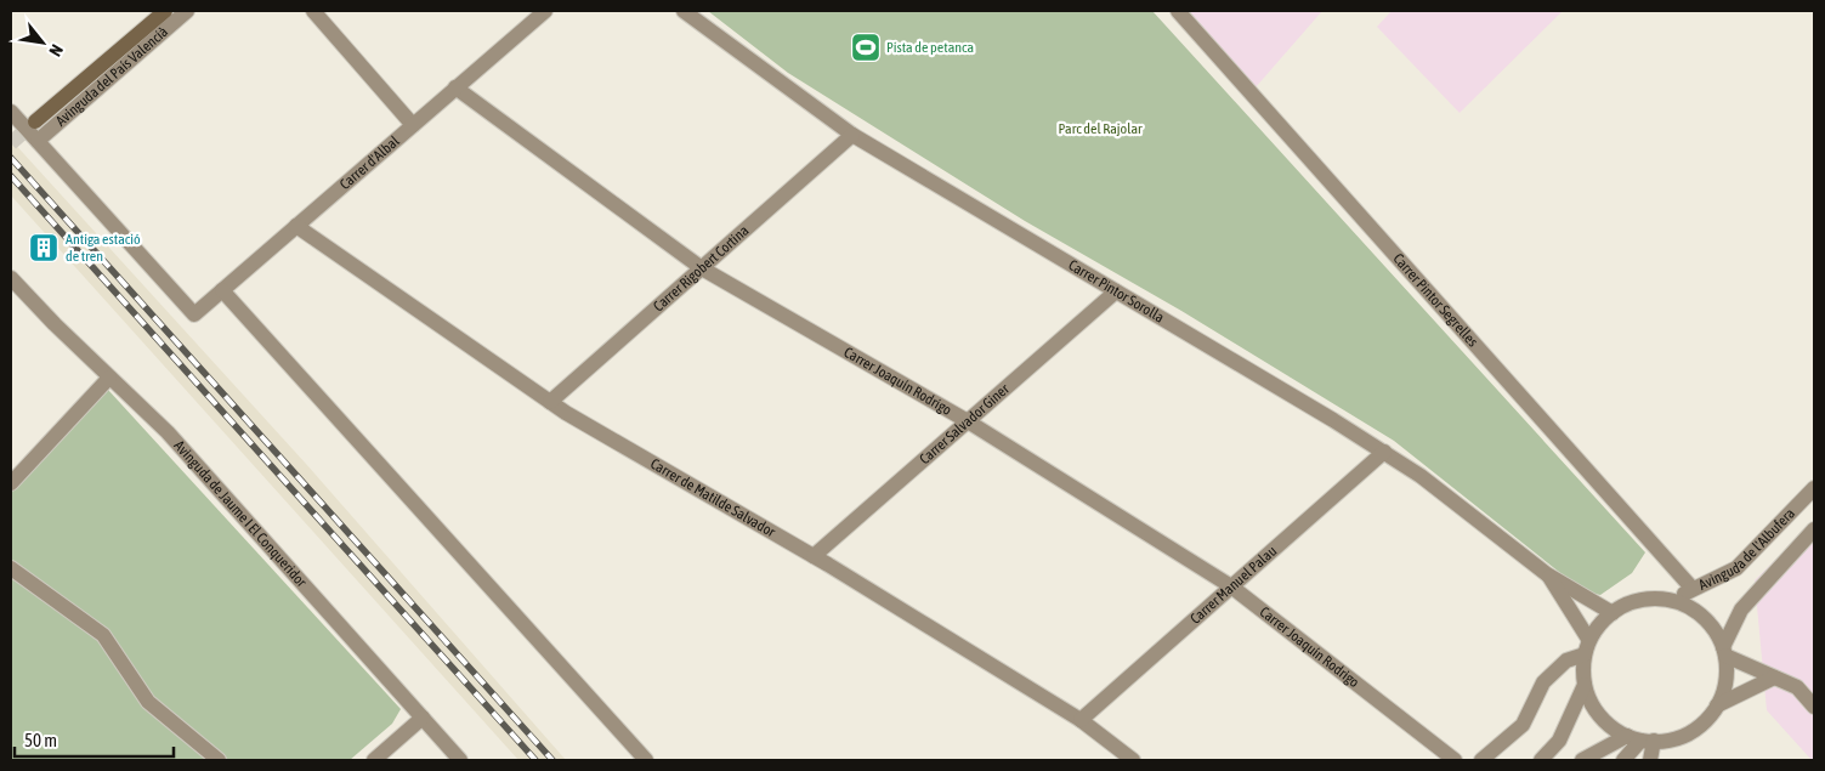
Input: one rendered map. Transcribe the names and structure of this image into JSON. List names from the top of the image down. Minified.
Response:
{"streets":{"street":["Avinguda del País Valencià","Carrer d'Albal","Carrer Rigobert Cortina","Carrer Pintor Sorolla","Carrer Pintor Segrelles","Carrer Joaquín Rodrigo","Carrer Salvador Giner","Carrer de Matilde Salvador","Avinguda de Jaume I El Conqueridor","Avinguda de l'Albufera","Carrer Manuel Palau"]},"crossings":[["Avinguda del País Valencià","Carrer d'Albal"],["Carrer d'Albal","Carrer Joaquín Rodrigo"],["Carrer d'Albal","Carrer de Matilde Salvador"],["Carrer Rigobert Cortina","Carrer Pintor Sorolla"],["Carrer Rigobert Cortina","Carrer Joaquín Rodrigo"],["Carrer Rigobert Cortina","Carrer de Matilde Salvador"],["Carrer Pintor Sorolla","Carrer Salvador Giner"],["Carrer Pintor Sorolla","Avinguda de l'Albufera"],["Carrer Pintor Sorolla","Carrer Manuel Palau"],["Carrer Pintor Segrelles","Avinguda de l'Albufera"],["Carrer Joaquín Rodrigo","Carrer Salvador Giner"],["Carrer Joaquín Rodrigo","Carrer Manuel Palau"],["Carrer Salvador Giner","Carrer de Matilde Salvador"],["Carrer de Matilde Salvador","Carrer Manuel Palau"]],"parks":["Parc del Rajolar"],"places":{"sports":["Pista de petanca"],"building":["Antiga estació de tren"]},"scale_bar":"50 m","north":"bottom right"}
